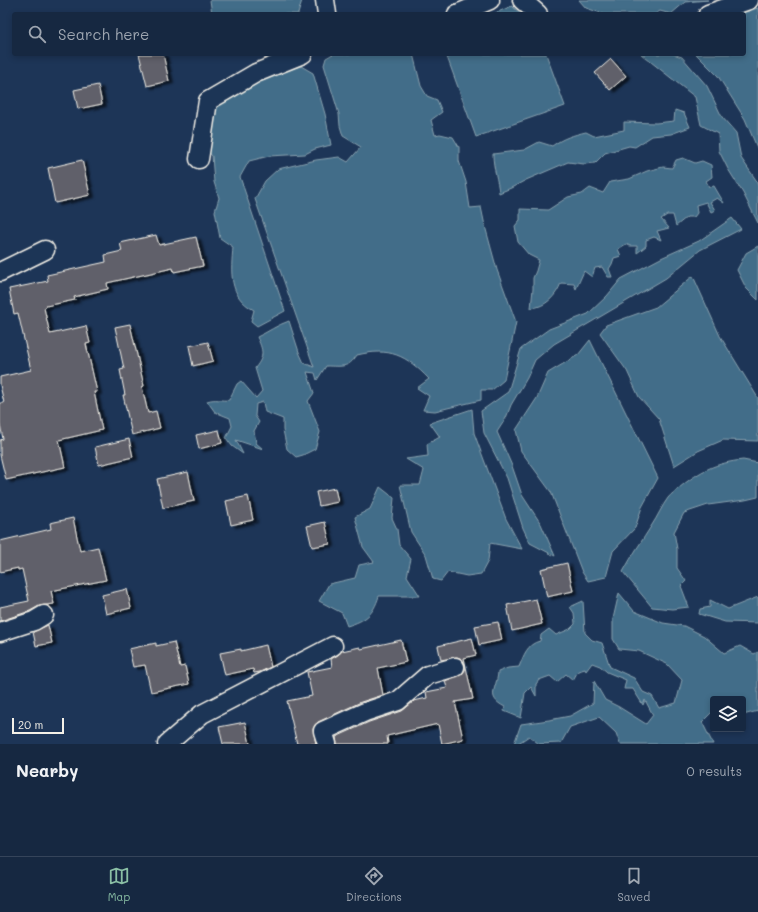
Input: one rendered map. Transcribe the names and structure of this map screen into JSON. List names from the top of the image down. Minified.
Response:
{"scale_bar":"20 m","page":{"search":"Search here","scale":"20 m","heading":["Nearby","0 results"],"nav":["Map","Directions","Saved"]}}
